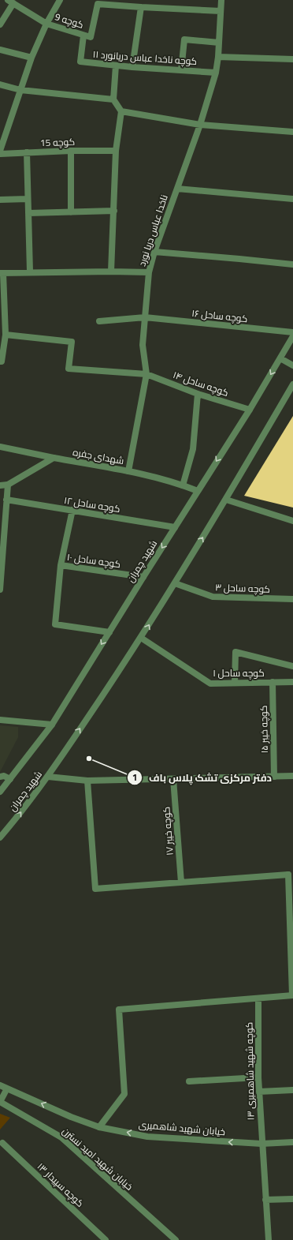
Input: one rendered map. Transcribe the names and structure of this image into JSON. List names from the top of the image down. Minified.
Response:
{"streets":{"street":["کوچه 9","کوچه ناخدا عباس دریانورد ۱۱","کوچه 15","ناخدا عباس دریا نورد","کوچه ساحل ۱۶","کوچه ساحل ۱۴","شهدای جفره","کوچه ساحل ۱۲","کوچه ساحل ۱۰","شهید چمران","کوچه ساحل ۳","کوچه ساحل ۱","کوچه خیبر ۱۵","کوچه خیبر ۱۷","کوچه شهید شاهمیری ۱۳","خیابان شهید شاهمیری","خیابان شهید امید نسترن","کوچه سپیدار ۱۳"]},"crossings":[["کوچه 9","کوچه ناخدا عباس دریانورد ۱۱"],["کوچه ناخدا عباس دریانورد ۱۱","ناخدا عباس دریا نورد"],["ناخدا عباس دریا نورد","کوچه ساحل ۱۶"],["ناخدا عباس دریا نورد","کوچه ساحل ۱۴"],["ناخدا عباس دریا نورد","شهدای جفره"],["کوچه ساحل ۱۴","شهید چمران"],["شهدای جفره","شهید چمران"],["کوچه ساحل ۱۲","شهید چمران"],["کوچه ساحل ۱۰","شهید چمران"],["شهید چمران","کوچه ساحل ۳"],["شهید چمران","کوچه ساحل ۱"],["کوچه ساحل ۱","کوچه خیبر ۱۵"],["کوچه شهید شاهمیری ۱۳","خیابان شهید شاهمیری"],["خیابان شهید شاهمیری","خیابان شهید امید نسترن"]],"one_way":["خیابان شهید شاهمیری"],"places":["دفتر مرکزی تشک پلاس باف"]}
